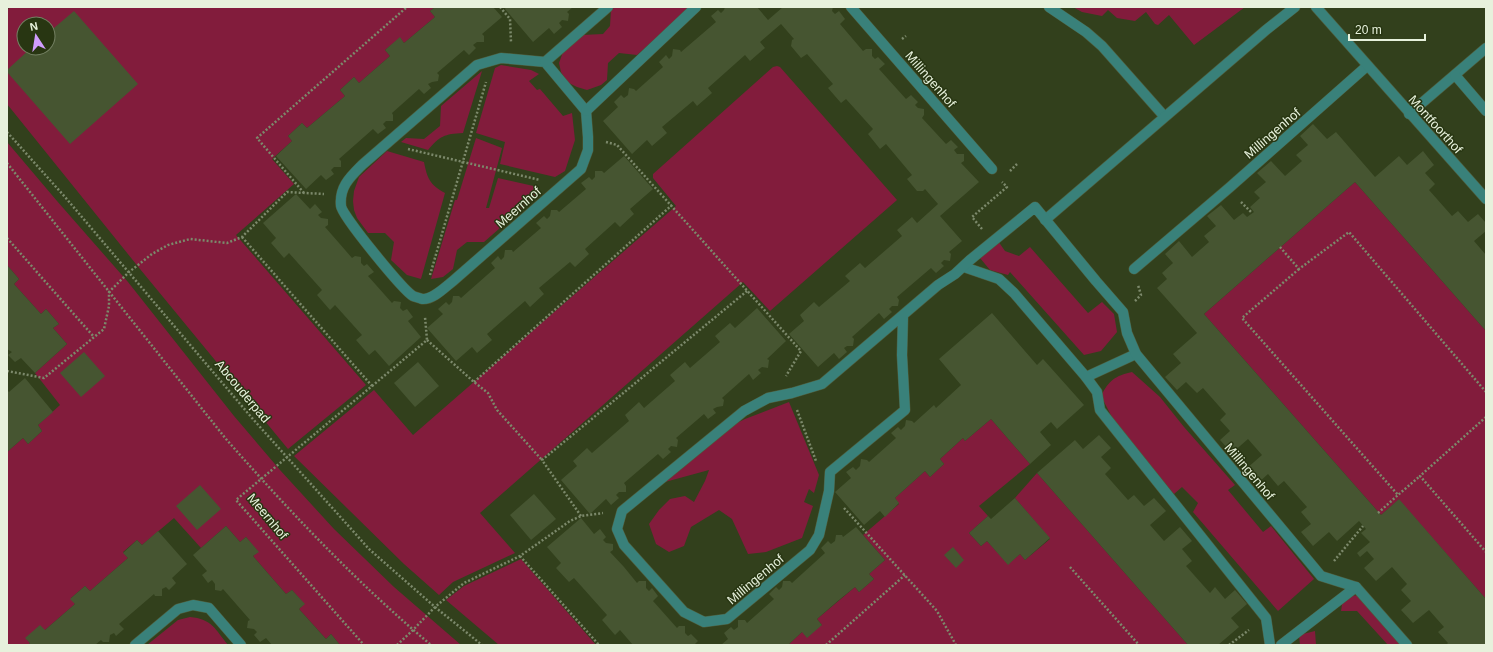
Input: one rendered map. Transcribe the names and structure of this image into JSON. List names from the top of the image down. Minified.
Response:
{"streets":{"street":["Millingenhof","Montfoorthof","Meernhof"],"path":["Abcouderpad"]},"crossings":[["Millingenhof","Montfoorthof"],["Meernhof","Abcouderpad"]],"scale_bar":"20 m","north":"top"}
